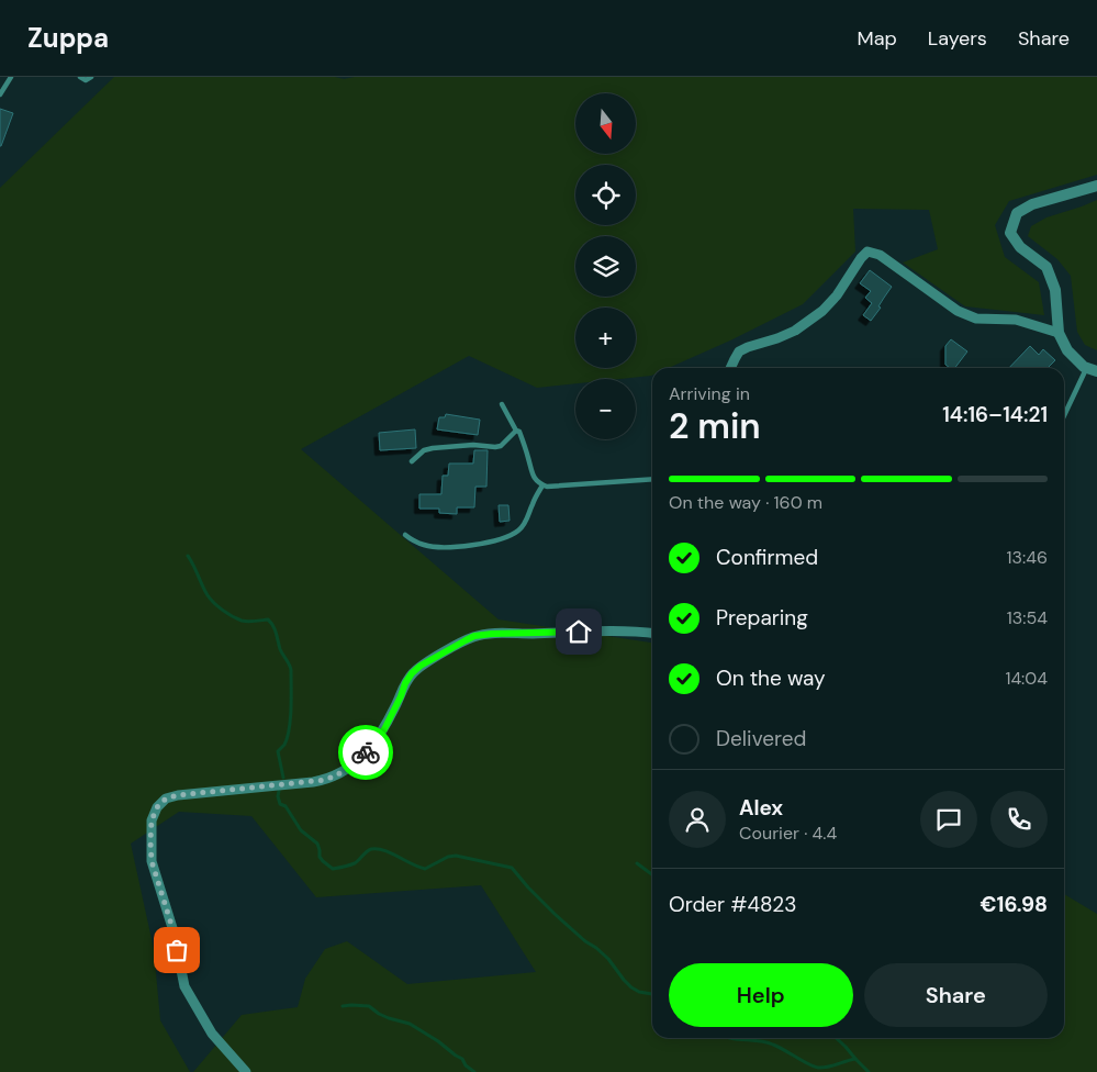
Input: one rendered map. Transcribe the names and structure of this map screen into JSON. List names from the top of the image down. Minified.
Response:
{"north":"bottom","page":{"header":"Zuppa","nav":["Map","Layers","Share"],"map_buttons":["+","−"],"heading":["2 min","Arriving in","14:16–14:21"],"panel":["Alex","Courier · 4.4","Order #4823","€16.98"],"bar":"On the way · 160 m","list":[["Confirmed","13:46"],["Preparing","13:54"],["On the way","14:04"],"Delivered"],"buttons":["Help","Share"]}}
